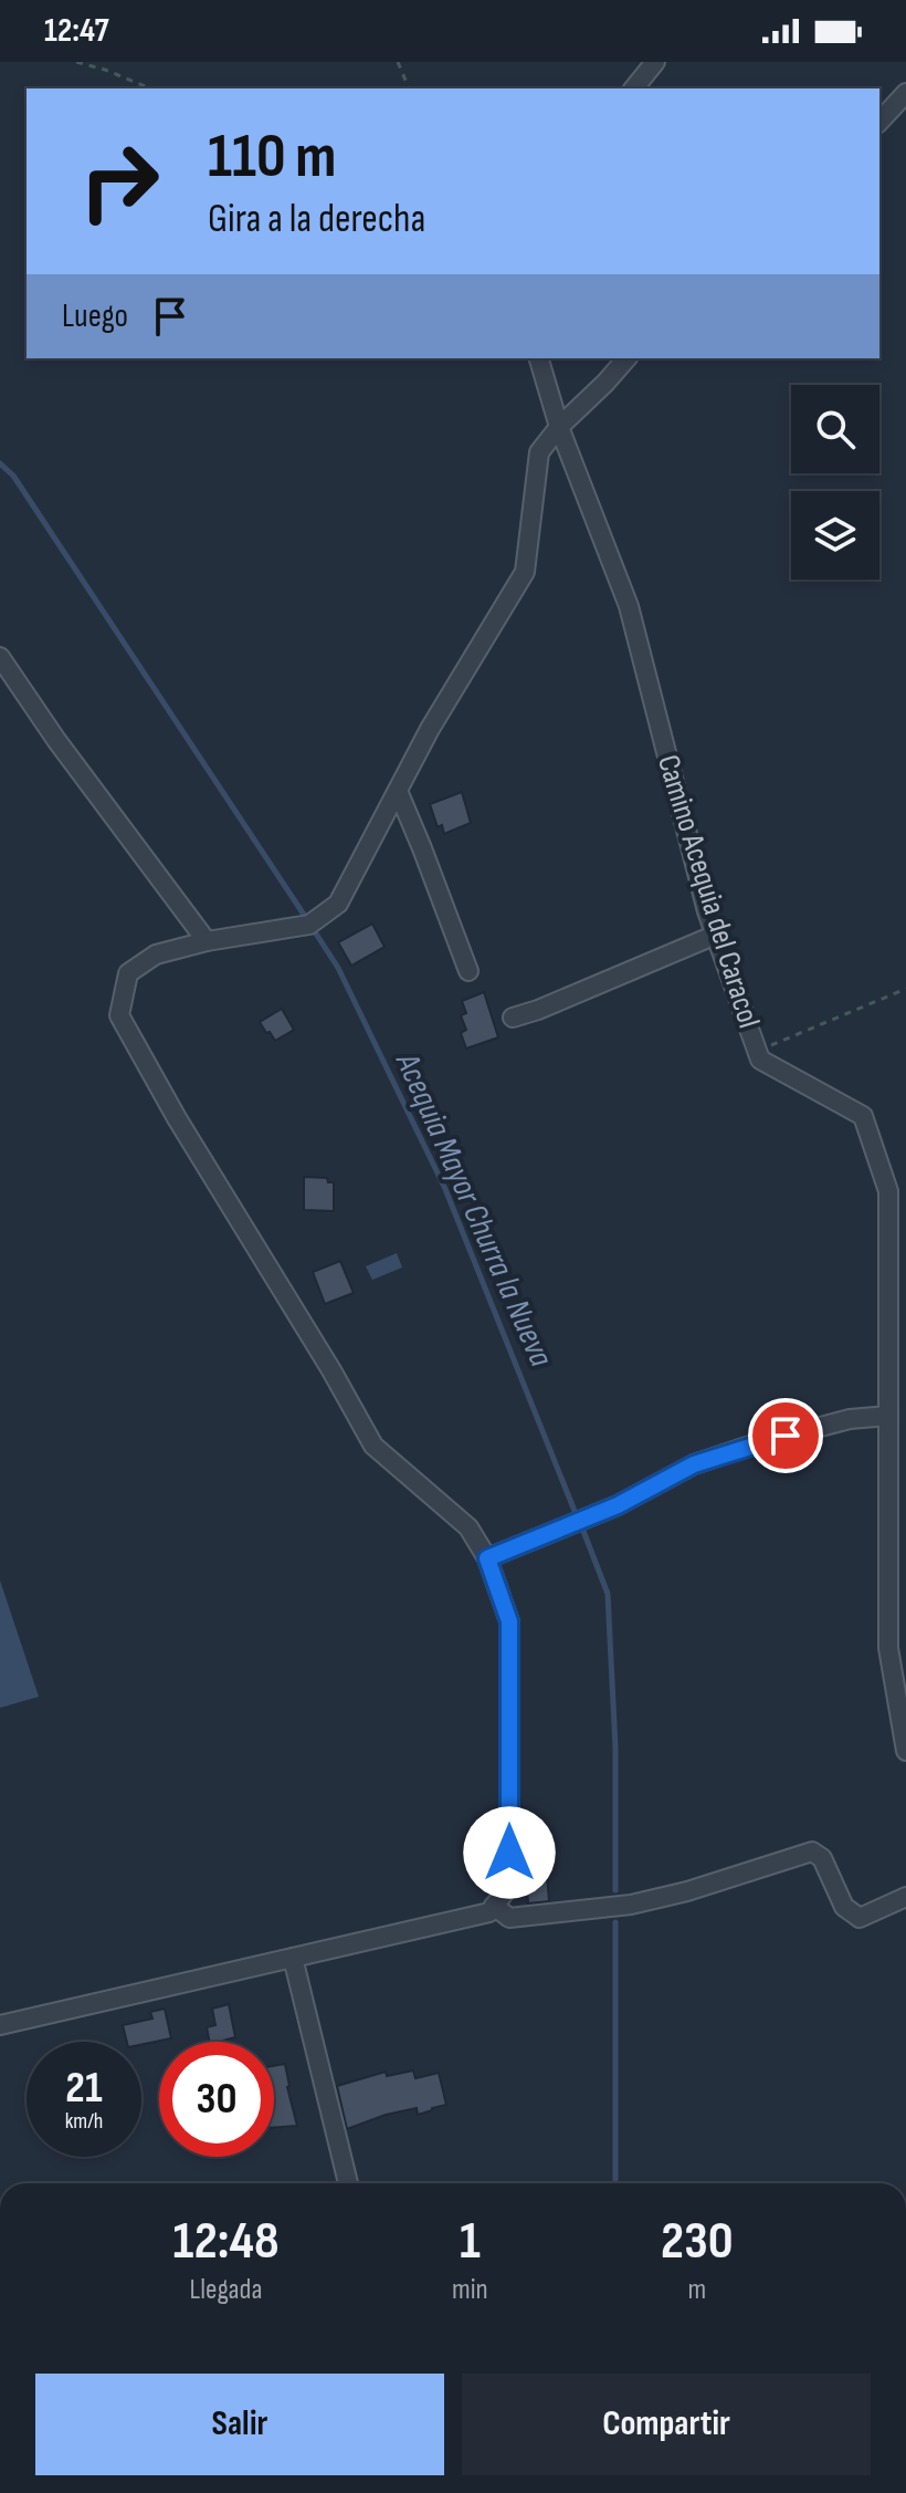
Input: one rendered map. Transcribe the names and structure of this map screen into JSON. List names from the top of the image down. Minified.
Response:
{"streets":{"street":["Camino Acequia del Caracol"]},"water":["Acequia Mayor Churra la Nueva"],"page":{"status":"12:47","turn":["110 m","Gira a la derecha"],"then":"Luego","speed":"21 km/h","limit":"30","eta":["12:48","Llegada","1","min","230","m"],"buttons":["Salir","Compartir"]}}
